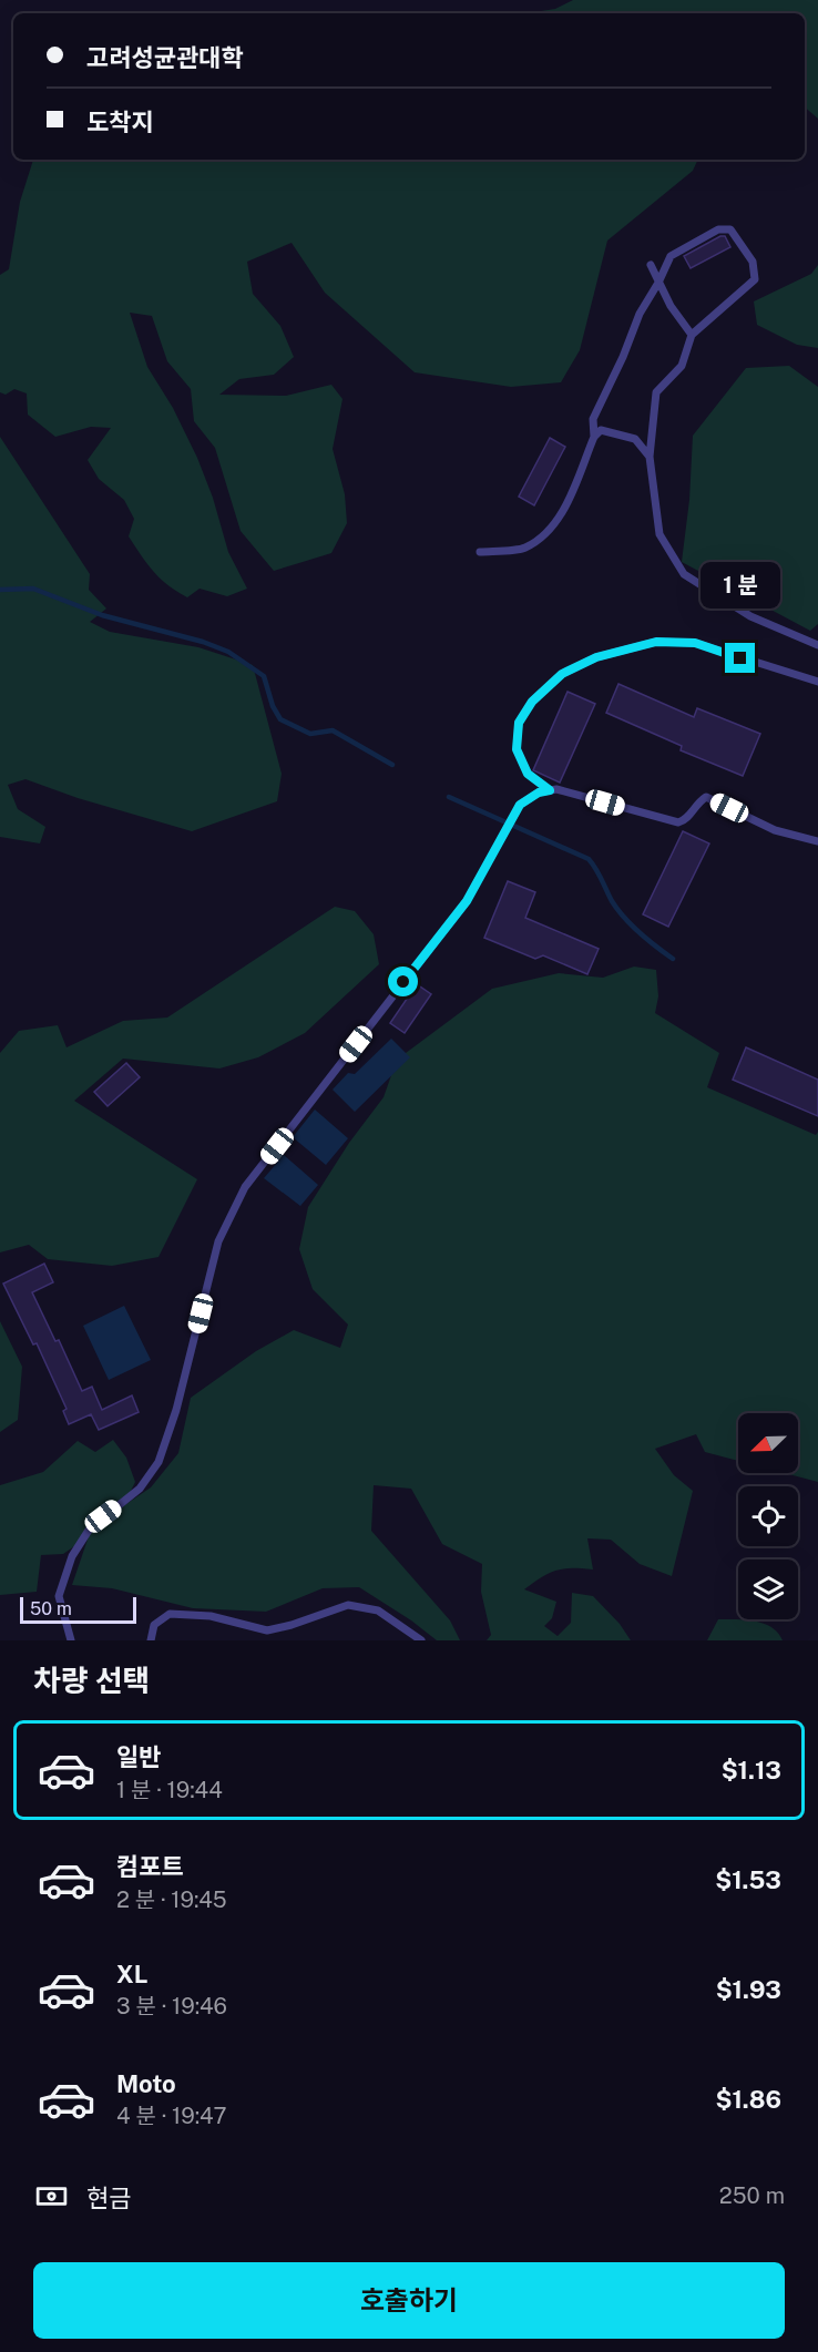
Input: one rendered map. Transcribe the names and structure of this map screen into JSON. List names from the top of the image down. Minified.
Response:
{"scale_bar":"50 m","north":"bottom left","page":{"banner":["고려성균관대학","도착지"],"bubble":"1 분","scale":"50 m","heading":"차량 선택","list":[{"name":"일반","note":"1 분 · 19:44","value":"$1.13"},{"name":"컴포트","note":"2 분 · 19:45","value":"$1.53"},{"name":"XL","note":"3 분 · 19:46","value":"$1.93"},{"name":"Moto","note":"4 분 · 19:47","value":"$1.86"}],"pay":["현금","250 m"],"buttons":"호출하기"}}
